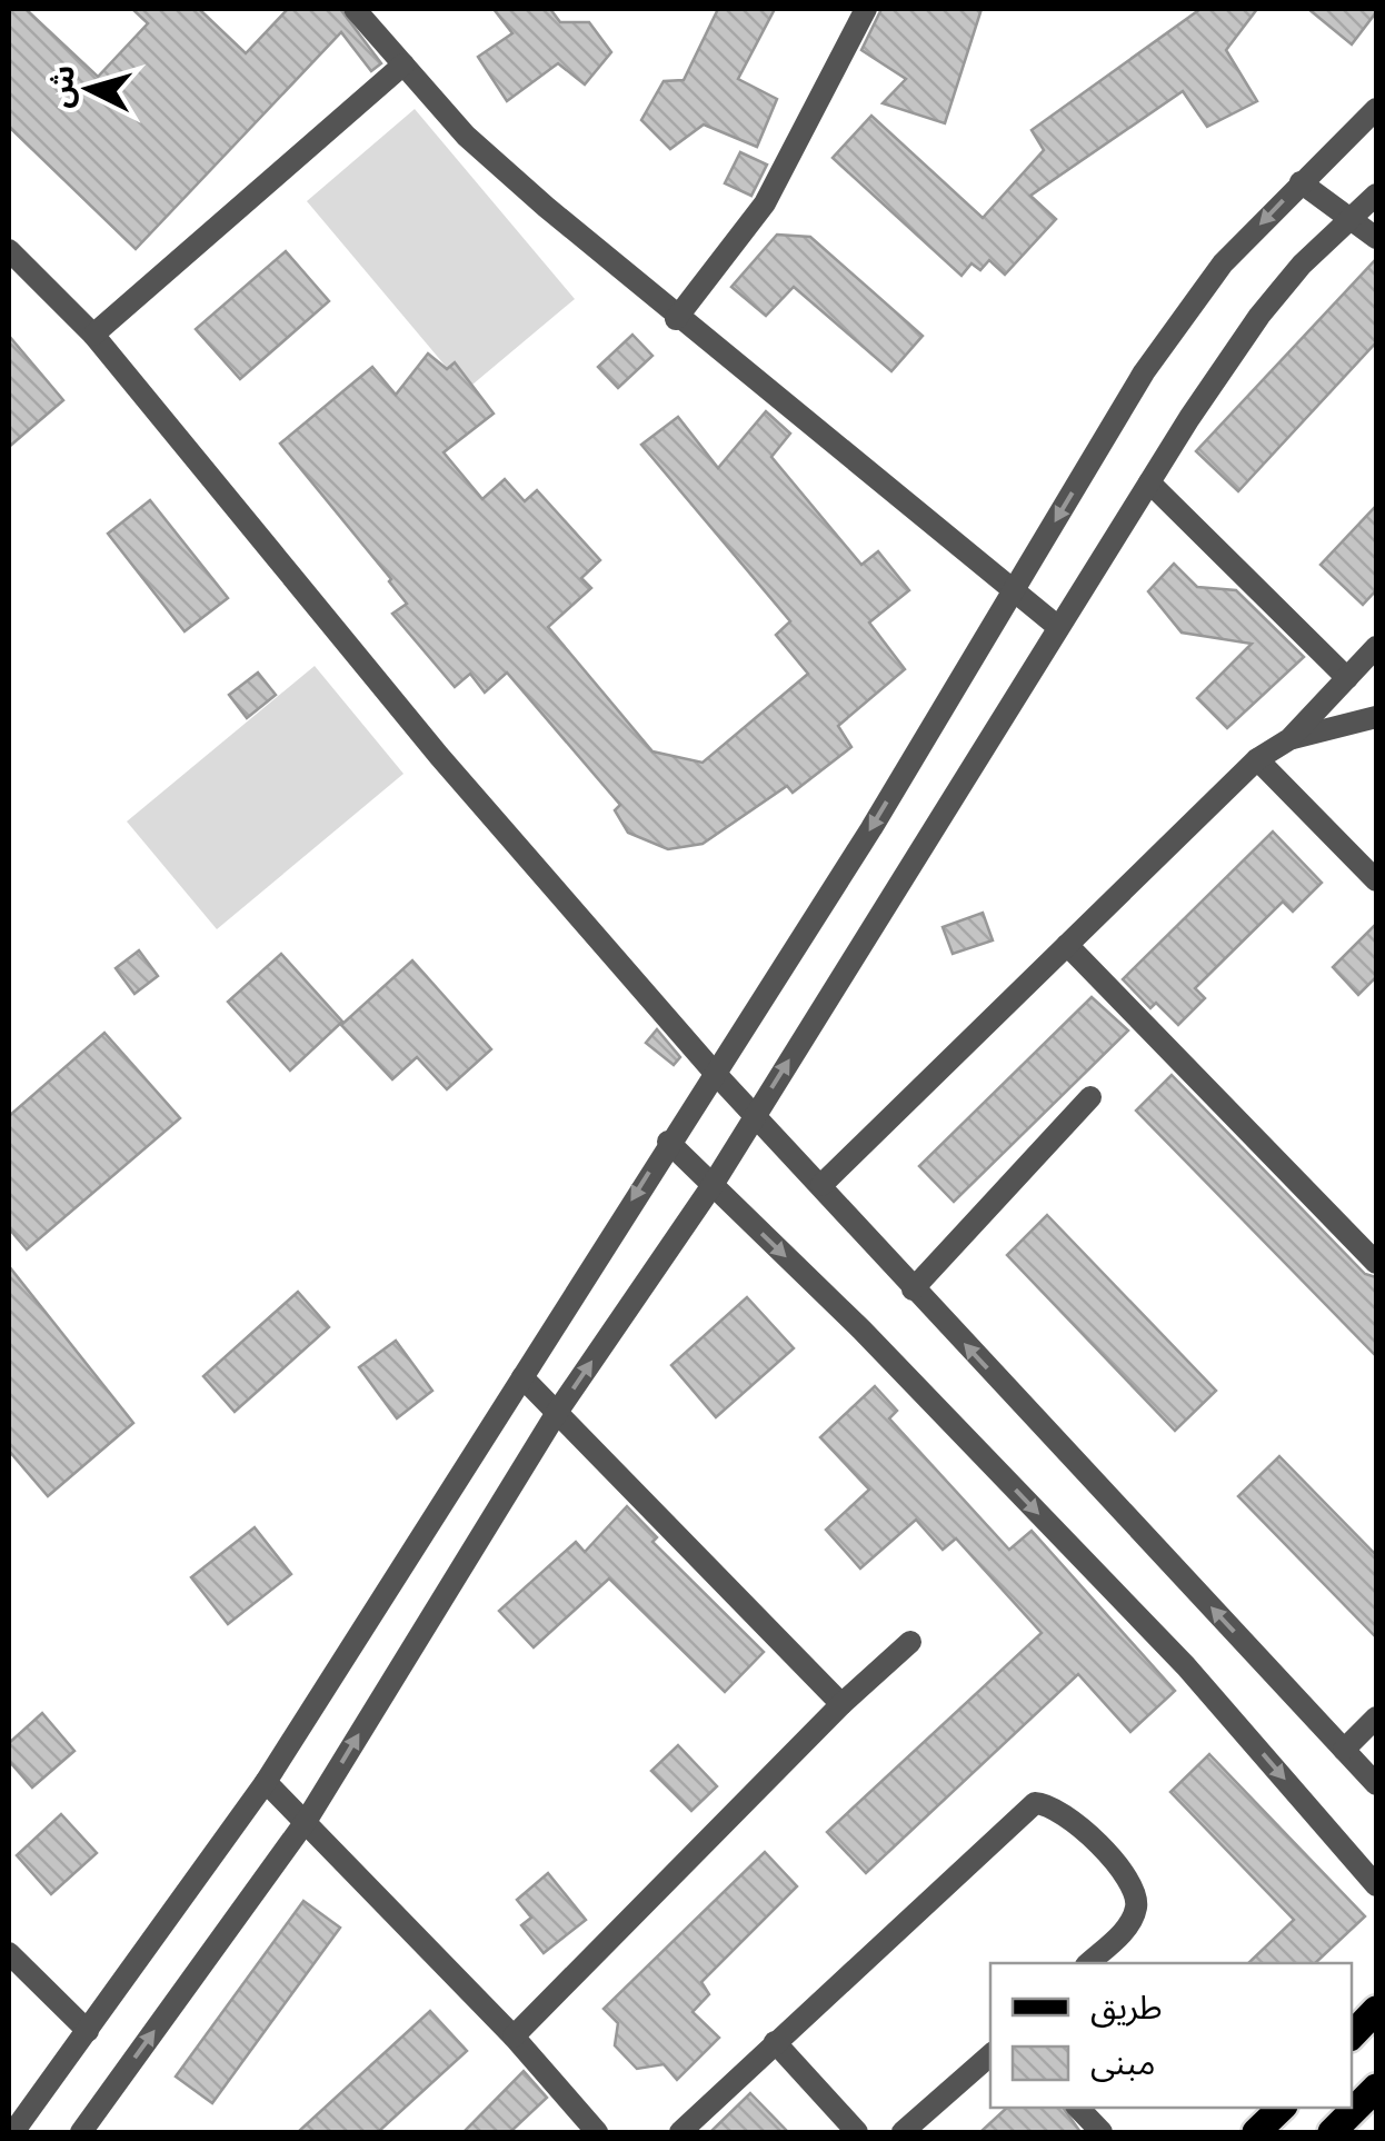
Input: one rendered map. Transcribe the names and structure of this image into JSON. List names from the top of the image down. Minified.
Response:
{"legend":["طريق","مبنى"],"north":"left"}
